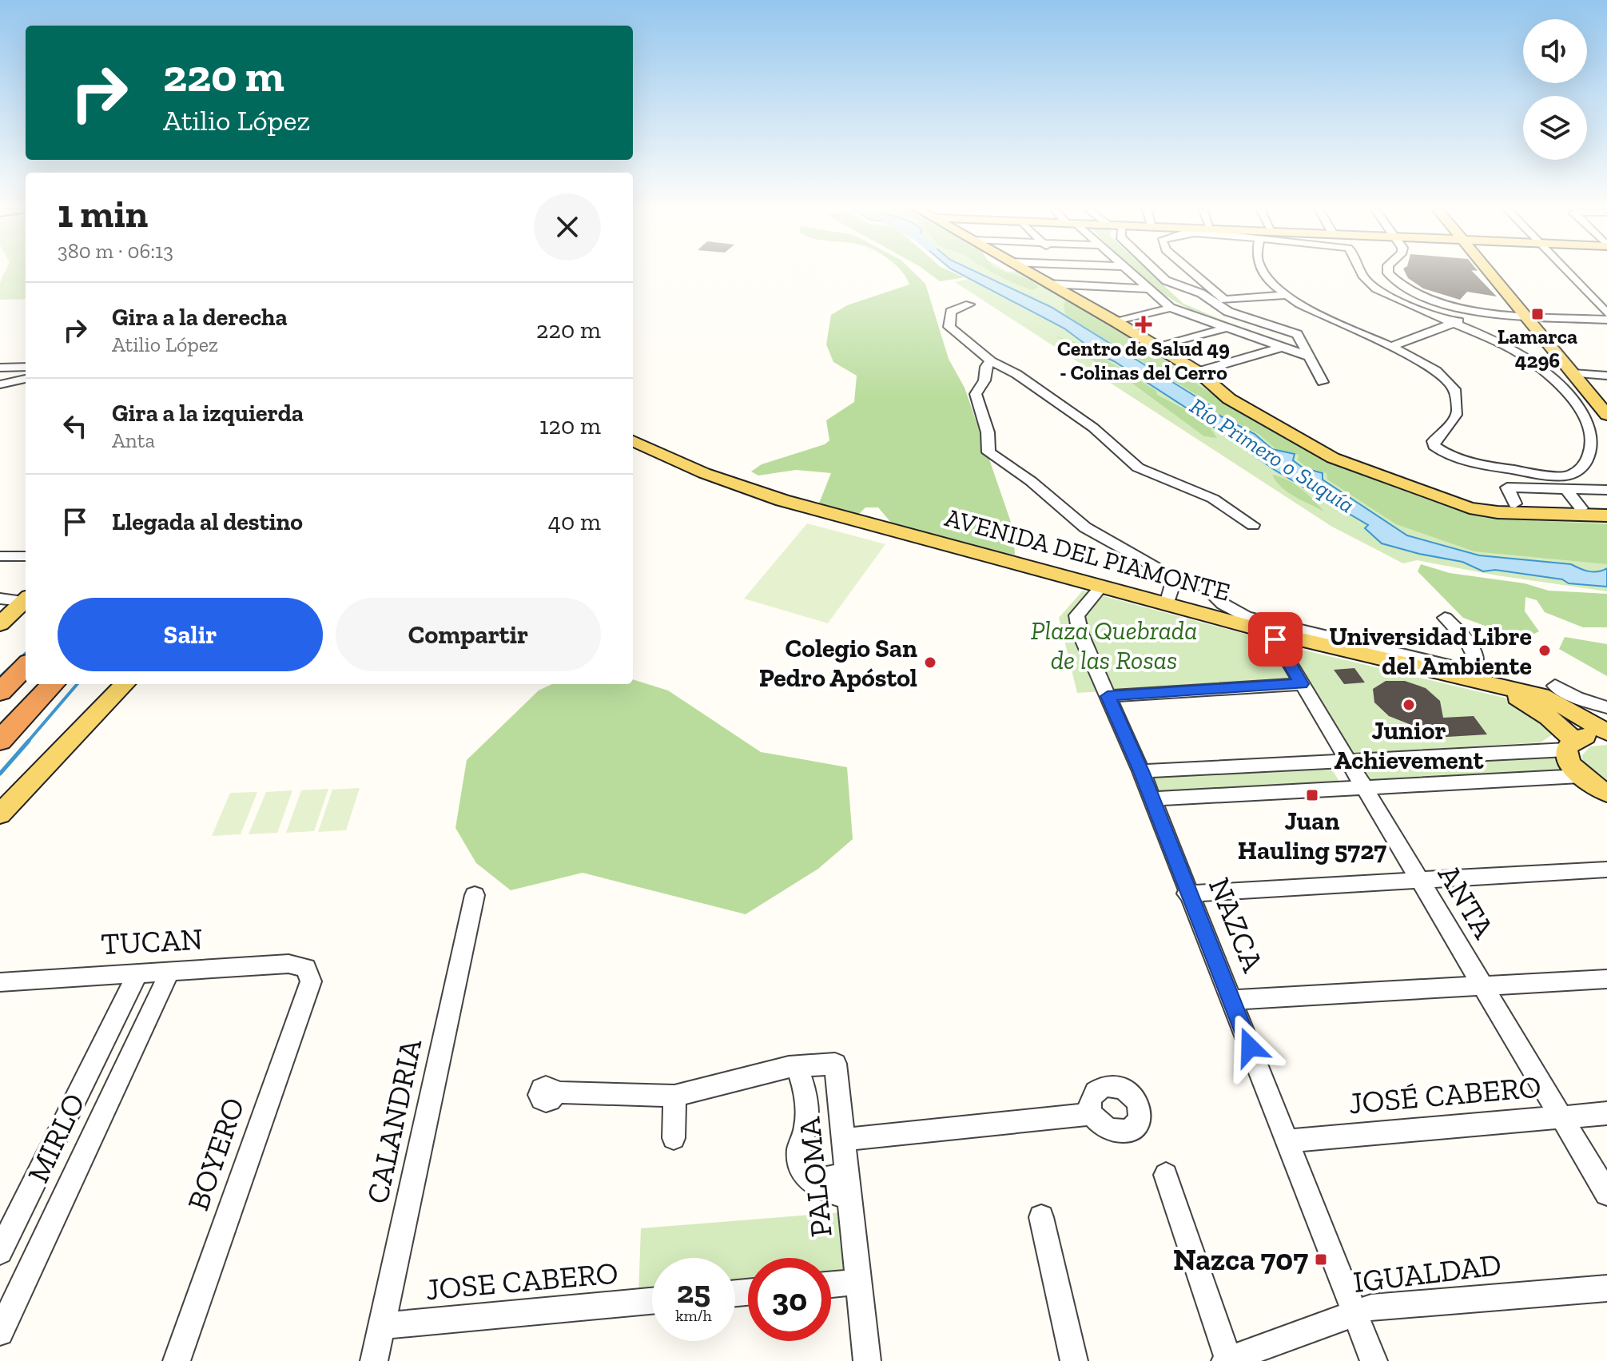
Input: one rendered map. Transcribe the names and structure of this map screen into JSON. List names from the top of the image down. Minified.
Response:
{"streets":{"main road":["AVENIDA DEL PIAMONTE"],"street":["ANTA","NAZCA","TUCAN","JOSÉ CABERO","CALANDRIA","MIRLO","BOYERO","PALOMA","IGUALDAD","JOSE CABERO"]},"crossings":[["AVENIDA DEL PIAMONTE","ANTA"],["AVENIDA DEL PIAMONTE","NAZCA"],["ANTA","JOSÉ CABERO"],["NAZCA","JOSÉ CABERO"],["NAZCA","IGUALDAD"],["TUCAN","MIRLO"],["TUCAN","BOYERO"],["CALANDRIA","JOSE CABERO"]],"water":["Río Primero o Suquía"],"parks":["Plaza Quebrada de las Rosas"],"places":{"transit":["Lamarca 4296","Juan Hauling 5727","Nazca 707"],"health":["Centro de Salud 49 - Colinas del Cerro"],"other":["Universidad Libre del Ambiente","Colegio San Pedro Apóstol","Junior Achievement"]},"page":{"turn":["220 m","Atilio López"],"heading":["1 min","380 m · 06:13"],"list":[{"name":"Gira a la derecha","note":"Atilio López","value":"220 m"},{"name":"Gira a la izquierda","note":"Anta","value":"120 m"},{"name":"Llegada al destino","value":"40 m"}],"buttons":["Salir","Compartir"],"speed":"25 km/h","limit":"30"}}
